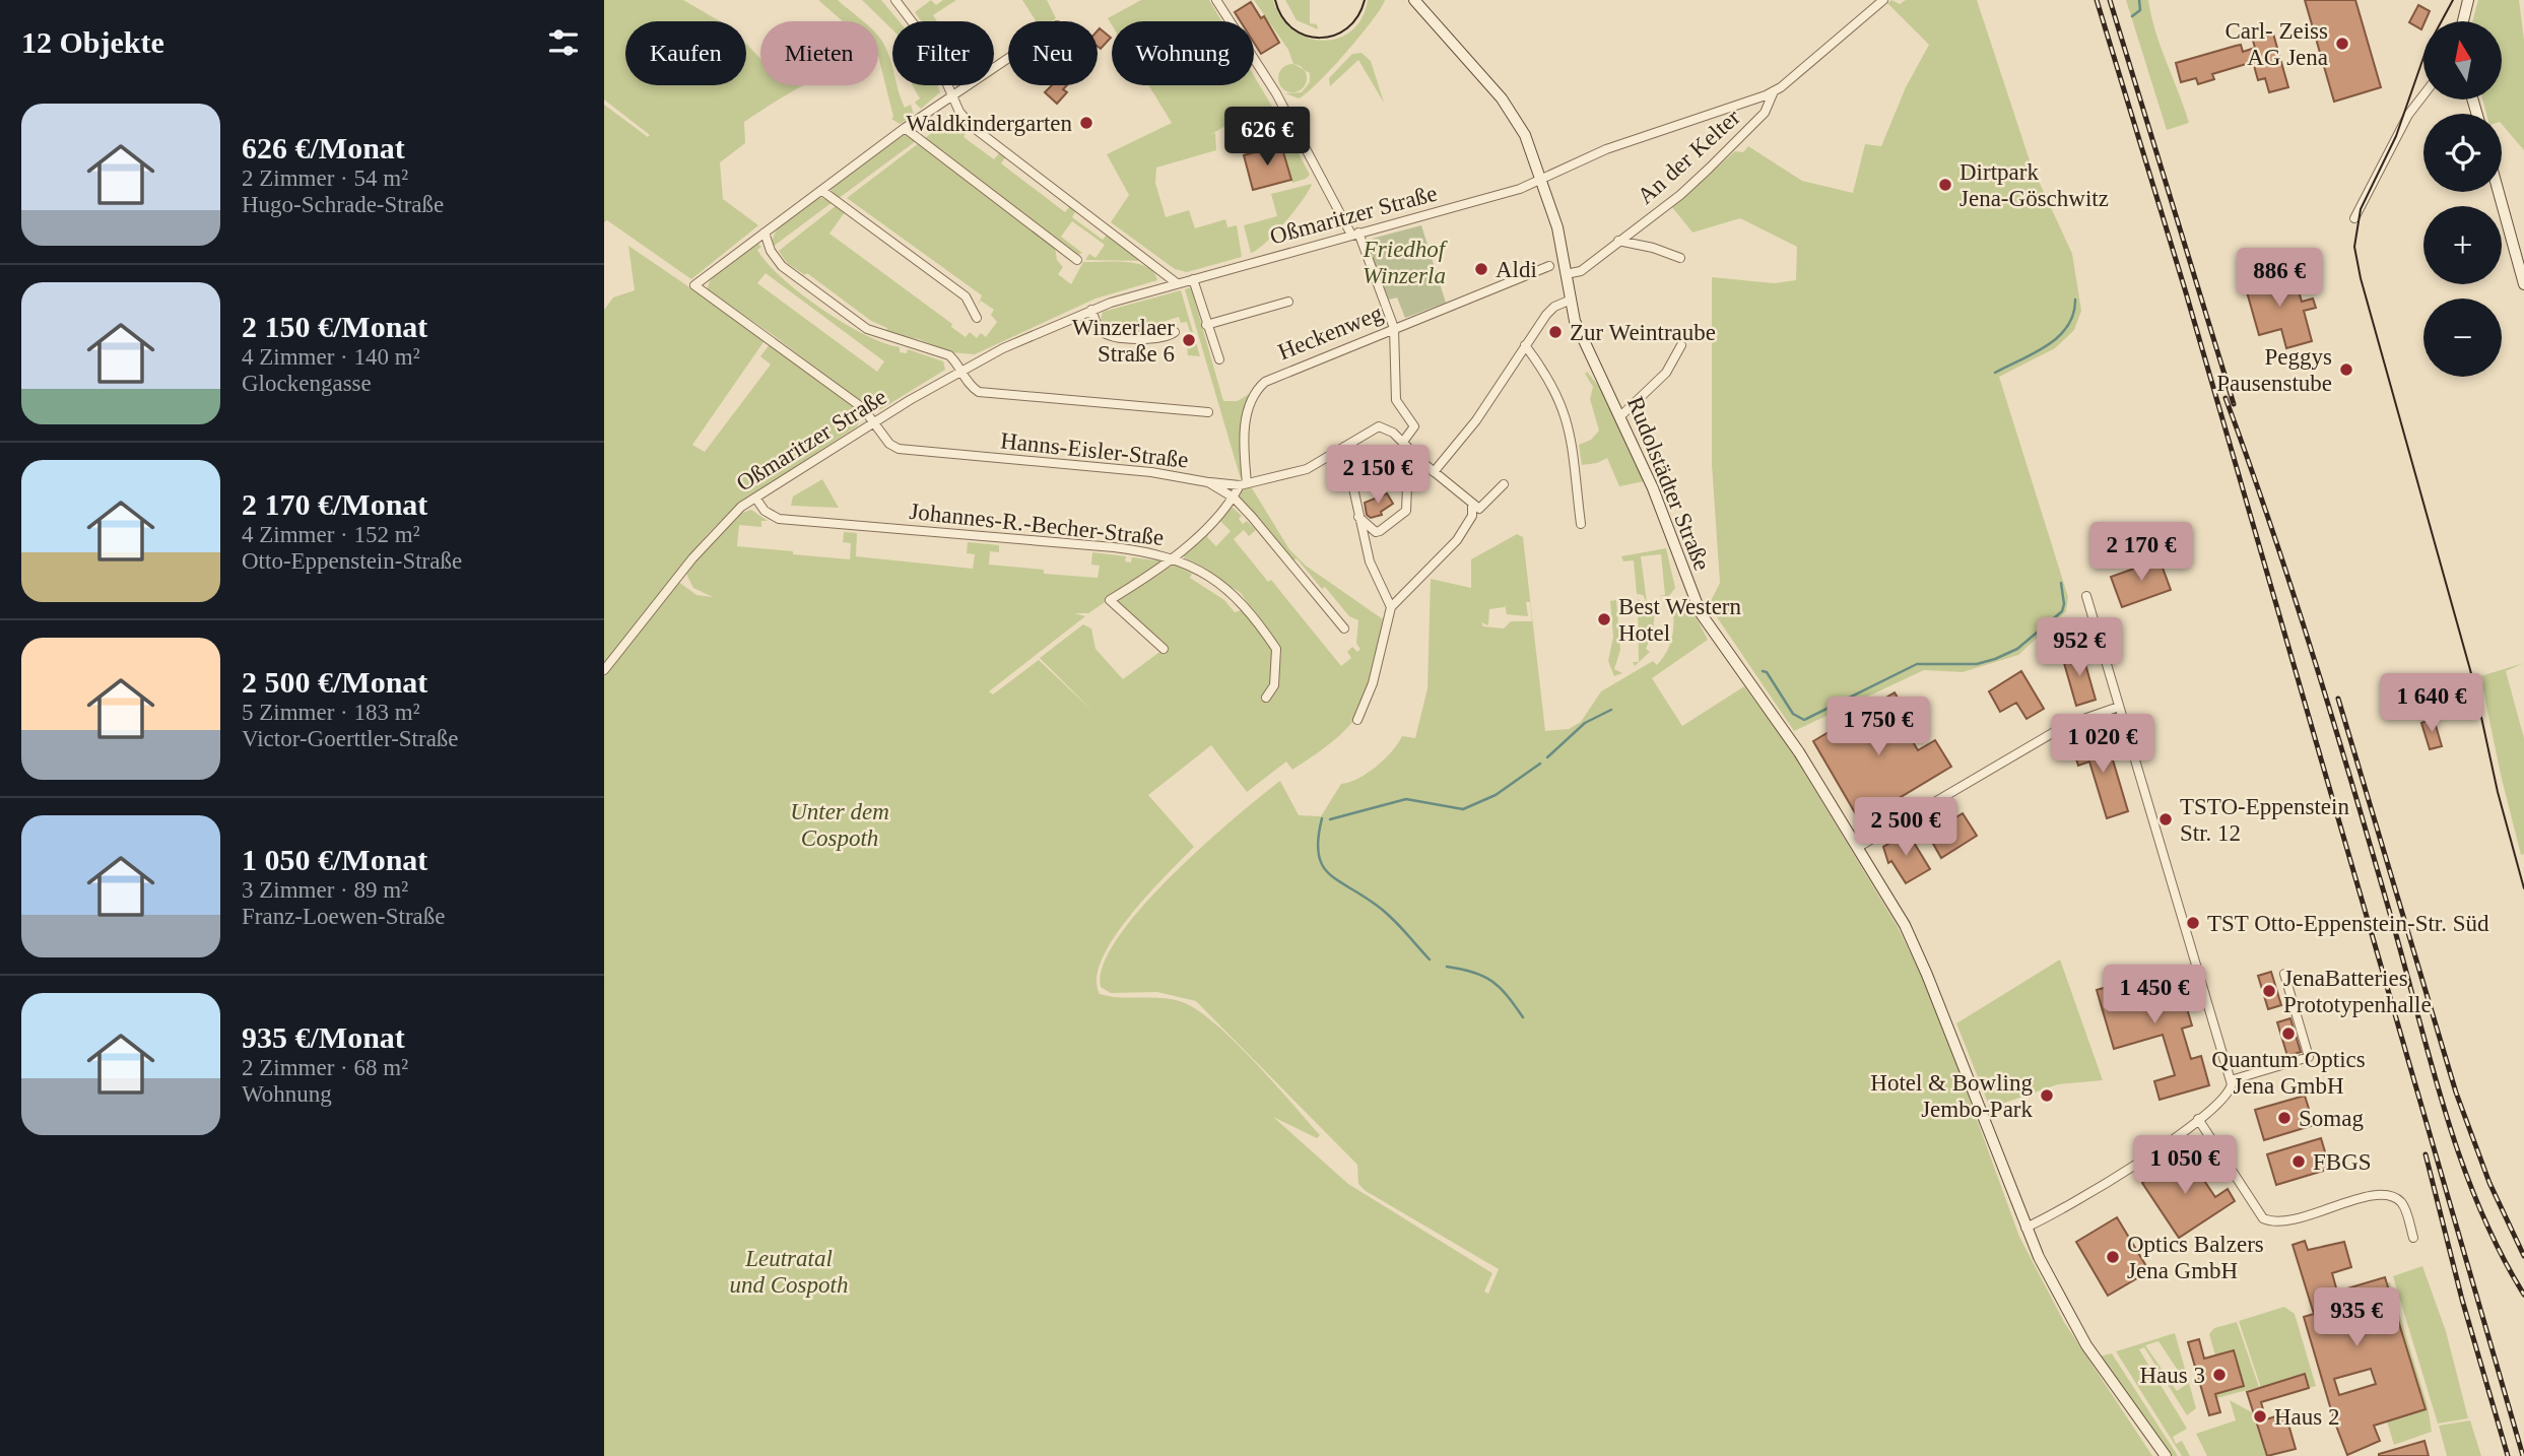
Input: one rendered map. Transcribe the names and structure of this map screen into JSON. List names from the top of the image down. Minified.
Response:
{"streets":{"street":["An der Kelter","Oßmaritzer Straße","Heckenweg","Hanns-Eisler-Straße","Rudolstädter Straße","Johannes-R.-Becher-Straße"]},"crossings":[["An der Kelter","Oßmaritzer Straße"],["An der Kelter","Rudolstädter Straße"],["Oßmaritzer Straße","Hanns-Eisler-Straße"],["Oßmaritzer Straße","Rudolstädter Straße"],["Oßmaritzer Straße","Johannes-R.-Becher-Straße"]],"parks":["Friedhof Winzerla","Unter dem Cospoth","Leutratal und Cospoth"],"places":["Carl- Zeiss AG Jena","Waldkindergarten","Dirtpark Jena-Göschwitz","Aldi","Zur Weintraube","Winzerlaer Straße 6","Peggys Pausenstube","Best Western Hotel","TSTO-Eppenstein Str. 12","TST Otto-Eppenstein-Str. Süd","JenaBatteries Prototypenhalle","Quantum Optics Jena GmbH","Hotel & Bowling Jembo-Park","Somag","FBGS","Optics Balzers Jena GmbH","Haus 3","Haus 2"],"north":"top","page":{"heading":"12 Objekte","map_buttons":["+","−"],"chip":["Kaufen","Mieten","Filter","Neu","Wohnung"],"list":[{"name":"626 €/Monat","note":"2 Zimmer · 54 m² · Hugo-Schrade-Straße"},{"name":"2 150 €/Monat","note":"4 Zimmer · 140 m² · Glockengasse"},{"name":"2 170 €/Monat","note":"4 Zimmer · 152 m² · Otto-Eppenstein-Straße"},{"name":"2 500 €/Monat","note":"5 Zimmer · 183 m² · Victor-Goerttler-Straße"},{"name":"1 050 €/Monat","note":"3 Zimmer · 89 m² · Franz-Loewen-Straße"},{"name":"935 €/Monat","note":"2 Zimmer · 68 m² · Wohnung"}],"price":["626 €","886 €","2 150 €","2 170 €","952 €","1 640 €","1 750 €","1 020 €","2 500 €","1 450 €","1 050 €","935 €"]}}
